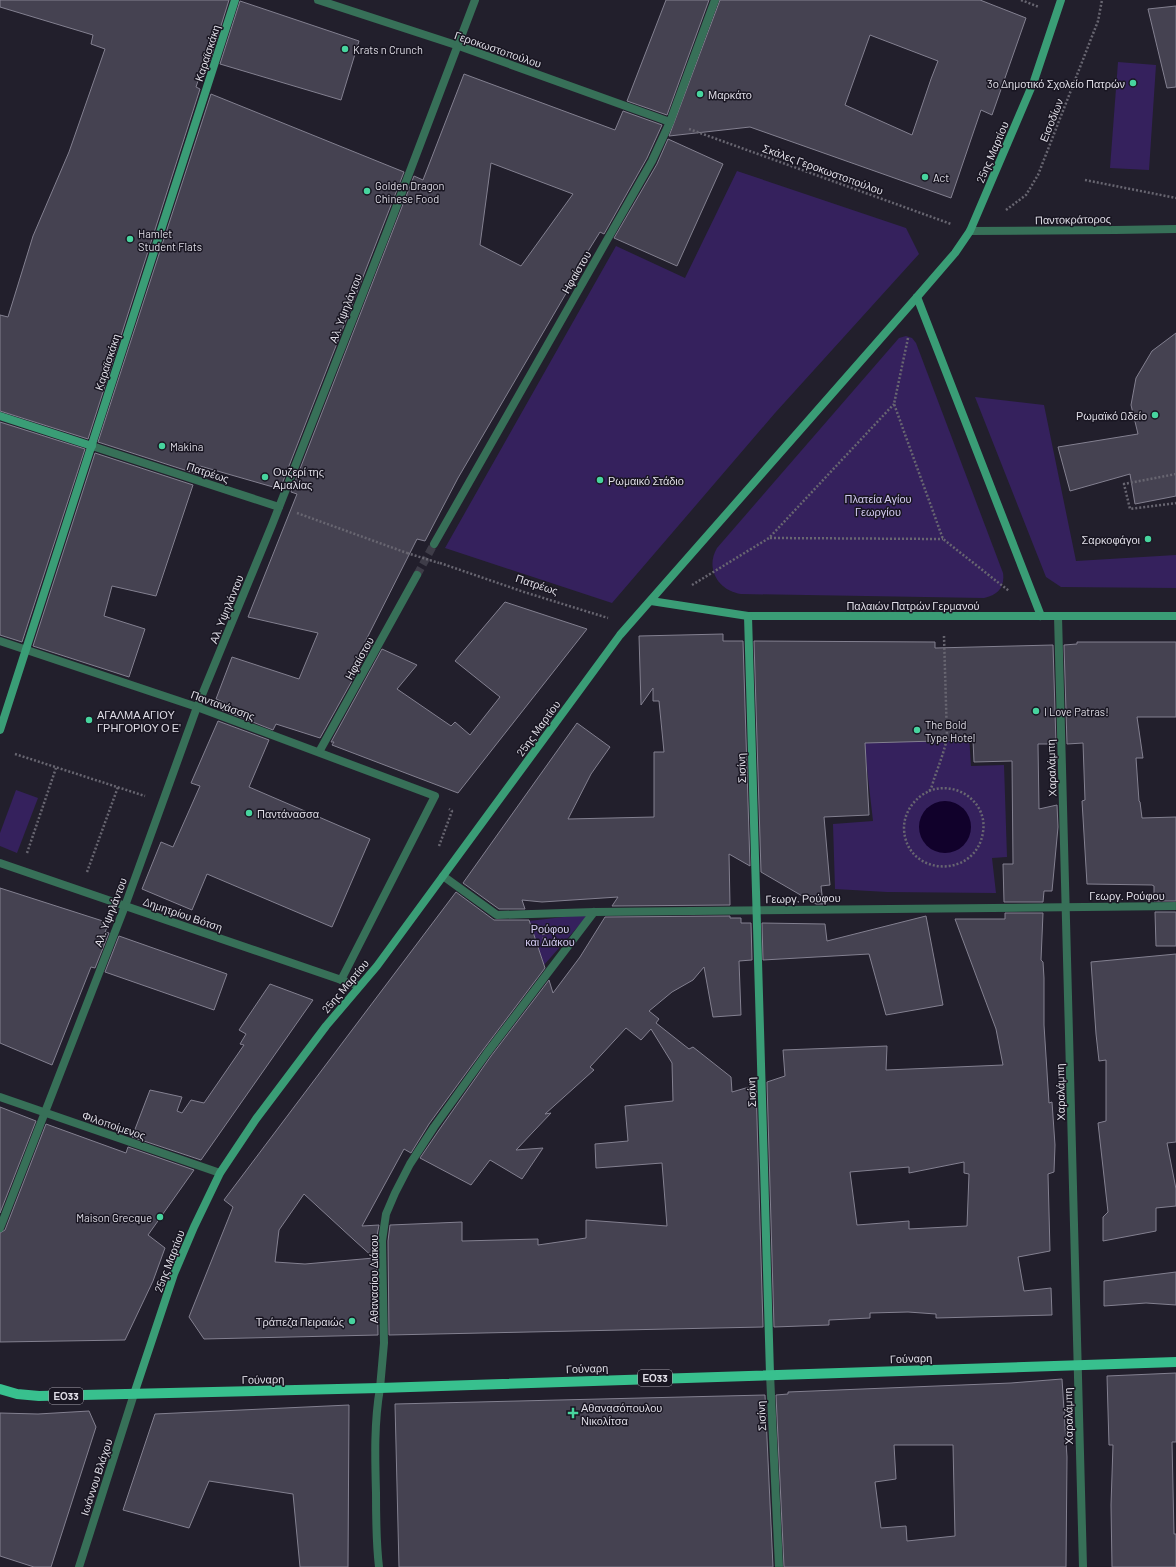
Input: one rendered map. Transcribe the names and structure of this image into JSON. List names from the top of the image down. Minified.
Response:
{"streets":{"main road":["Καραϊσκάκη","25ης Μαρτίου","Πατρέως","Παλαιών Πατρών Γερμανού","Σισίνη","Γούναρη","ΕΟ33"],"street":["Γεροκωστοπούλου","Παντοκράτορος","Ηφαίστου","Αλ. Υψηλάντου","Παντανάσσης","Χαραλάμπη","Γεωργ. Ρούφου","Δημητρίου Βότση","Φιλοποίμενος","Αθανασίου Διάκου","Ιωάννου Βλάχου"],"path":["Εισοδίων","Σκάλες Γεροκωστοπούλου"]},"crossings":[["Γεροκωστοπούλου","Σκάλες Γεροκωστοπούλου"],["Γεροκωστοπούλου","Ηφαίστου"],["Γεροκωστοπούλου","Αλ. Υψηλάντου"],["Καραϊσκάκη","Πατρέως"],["Καραϊσκάκη","Παντανάσσης"],["Εισοδίων","25ης Μαρτίου"],["25ης Μαρτίου","Σκάλες Γεροκωστοπούλου"],["25ης Μαρτίου","Παντοκράτορος"],["25ης Μαρτίου","Πατρέως"],["25ης Μαρτίου","Παλαιών Πατρών Γερμανού"],["25ης Μαρτίου","Γεωργ. Ρούφου"],["25ης Μαρτίου","Δημητρίου Βότση"],["25ης Μαρτίου","Φιλοποίμενος"],["25ης Μαρτίου","Γούναρη"],["25ης Μαρτίου","Ιωάννου Βλάχου"],["Σκάλες Γεροκωστοπούλου","Παντοκράτορος"],["Σκάλες Γεροκωστοπούλου","Ηφαίστου"],["Ηφαίστου","Παντανάσσης"],["Αλ. Υψηλάντου","Πατρέως"],["Αλ. Υψηλάντου","Παντανάσσης"],["Αλ. Υψηλάντου","Δημητρίου Βότση"],["Αλ. Υψηλάντου","Φιλοποίμενος"],["Παλαιών Πατρών Γερμανού","Σισίνη"],["Παλαιών Πατρών Γερμανού","Χαραλάμπη"],["Σισίνη","Γεωργ. Ρούφου"],["Σισίνη","Γούναρη"],["Χαραλάμπη","Γεωργ. Ρούφου"],["Χαραλάμπη","Γούναρη"],["Γεωργ. Ρούφου","Αθανασίου Διάκου"],["Αθανασίου Διάκου","Γούναρη"],["Γούναρη","Ιωάννου Βλάχου"]],"parks":["Πλατεία Αγίου Γεωργίου","Ρούφου και Διάκου"],"places":{"other":["Krats n Crunch","3ο Δημοτικό Σχολείο Πατρών","Μαρκάτο","Act","Golden Dragon Chinese Food","Hamlet Student Flats","Ρωμαϊκό Ωδείο","Makina","Ουζερί της Αμαλίας","Ρωμαικό Στάδιο","Σαρκοφάγοι","I Love Patras!","ΑΓΑΛΜΑ ΑΓΙΟΥ ΓΡΗΓΟΡΙΟΥ Ο Ε'","The Bold Type Hotel","Παντάνασσα","Maison Grecque","Τράπεζα Πειραιώς"],"health":["Αθανασόπουλου Νικολίτσα"]}}
